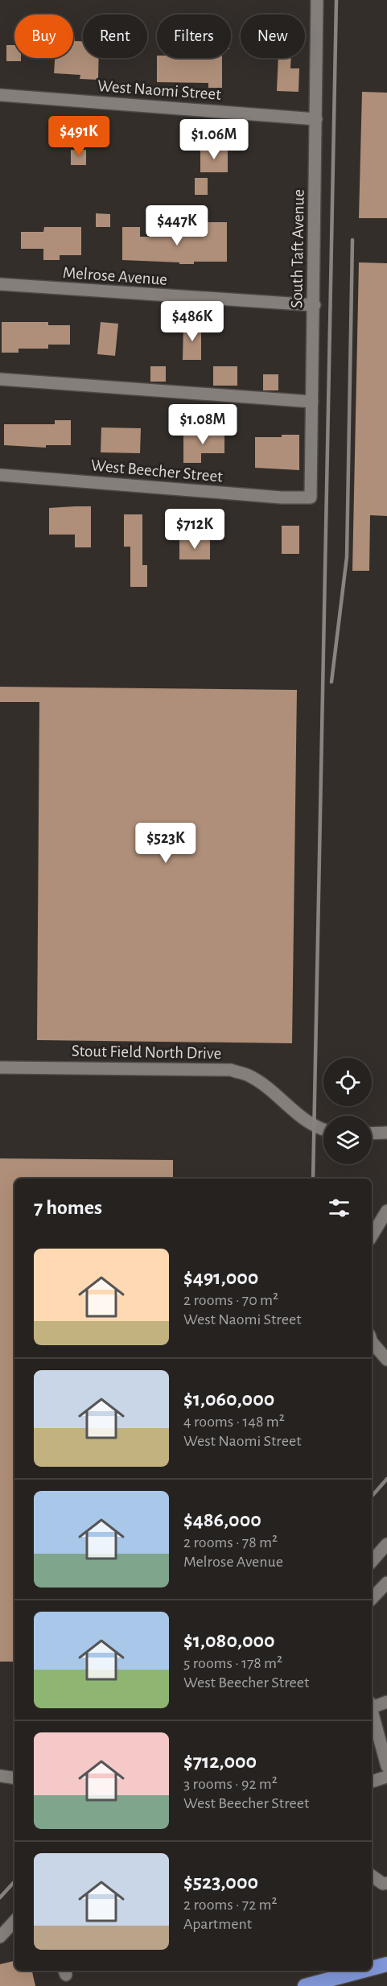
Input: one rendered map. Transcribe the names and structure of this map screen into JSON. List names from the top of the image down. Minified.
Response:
{"streets":{"street":["West Naomi Street","South Taft Avenue","Melrose Avenue","West Beecher Street","Stout Field North Drive"]},"crossings":[["West Naomi Street","South Taft Avenue"],["South Taft Avenue","Melrose Avenue"],["South Taft Avenue","West Beecher Street"]],"page":{"chip":["Buy","Rent","Filters","New"],"price":["$491K","$1.06M","$447K","$486K","$1.08M","$712K","$523K"],"heading":"7 homes","list":[{"name":"$491,000","note":"2 rooms · 70 m² · West Naomi Street"},{"name":"$1,060,000","note":"4 rooms · 148 m² · West Naomi Street"},{"name":"$486,000","note":"2 rooms · 78 m² · Melrose Avenue"},{"name":"$1,080,000","note":"5 rooms · 178 m² · West Beecher Street"},{"name":"$712,000","note":"3 rooms · 92 m² · West Beecher Street"},{"name":"$523,000","note":"2 rooms · 72 m² · Apartment"}]}}
